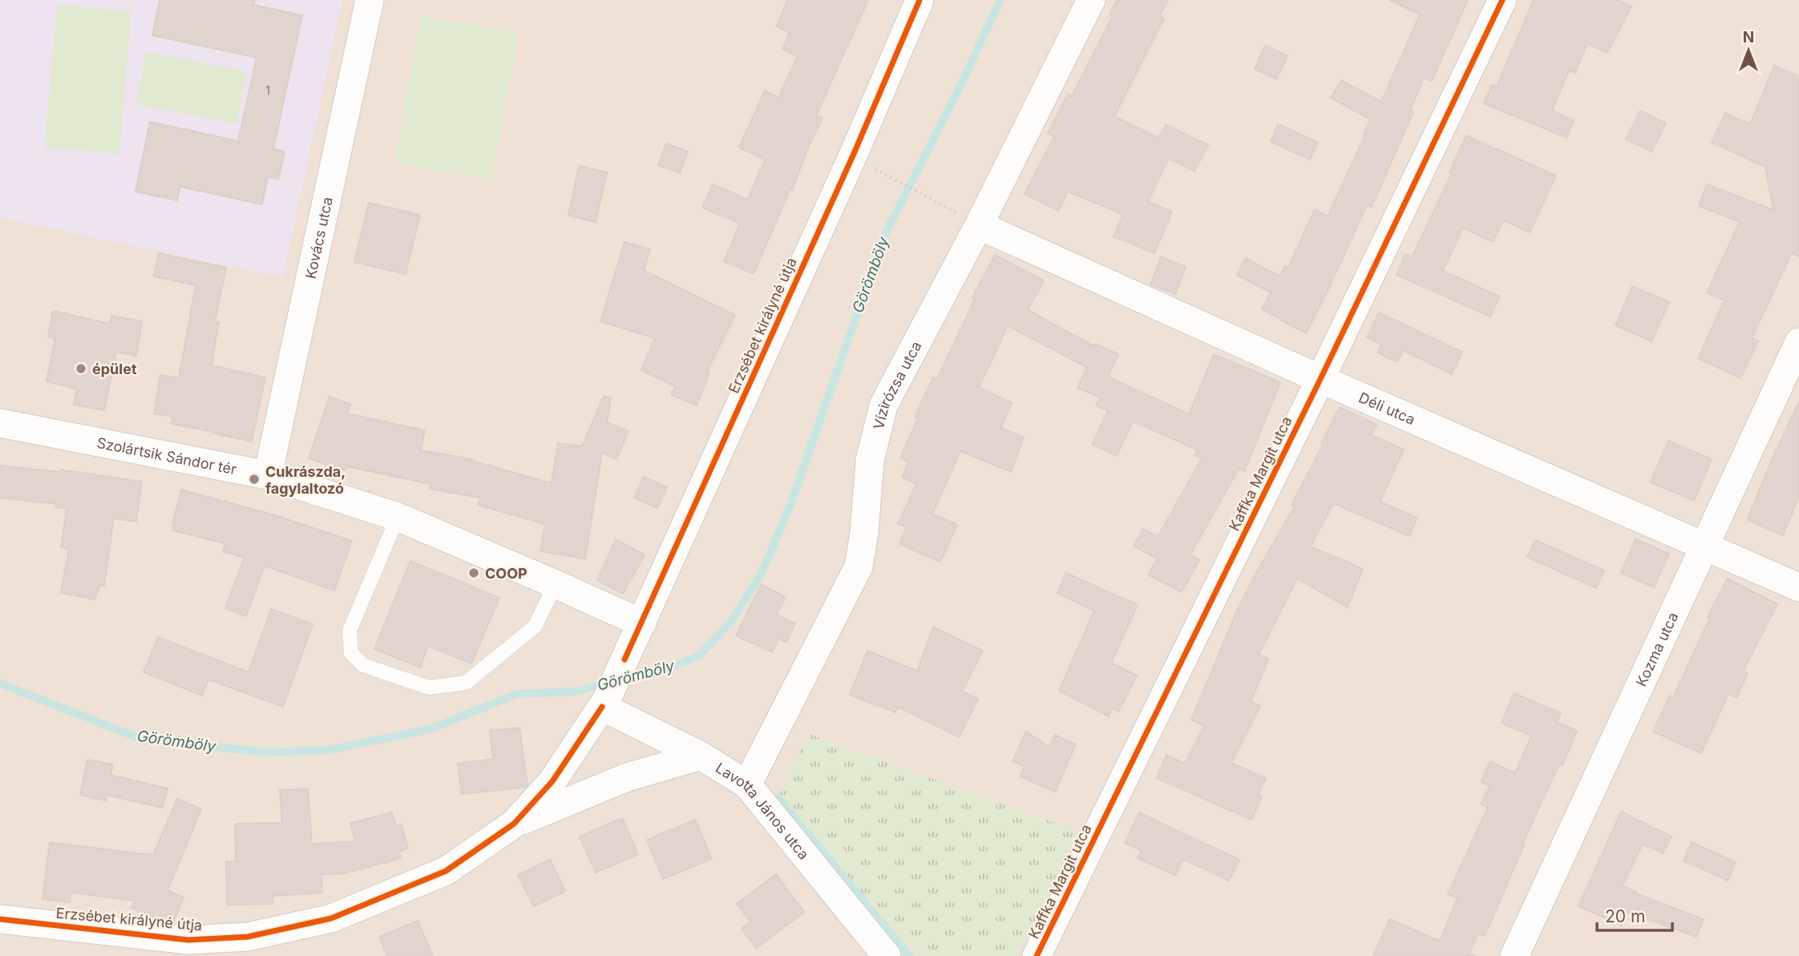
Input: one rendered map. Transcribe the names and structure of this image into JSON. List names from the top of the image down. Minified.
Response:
{"streets":{"street":["Kovács utca","Erzsébet királyné útja","Vízirózsa utca","Déli utca","Szolártsik Sándor tér","Kaffka Margit utca","Kozma utca","Lavotta János utca"]},"crossings":[["Kovács utca","Szolártsik Sándor tér"],["Erzsébet királyné útja","Szolártsik Sándor tér"],["Erzsébet királyné útja","Lavotta János utca"],["Vízirózsa utca","Déli utca"],["Vízirózsa utca","Lavotta János utca"],["Déli utca","Kaffka Margit utca"],["Déli utca","Kozma utca"]],"water":["Görömböly"],"places":["épület","Cukrászda, fagylaltozó","COOP"],"house_numbers":["1"],"scale_bar":"20 m","north":"top"}
